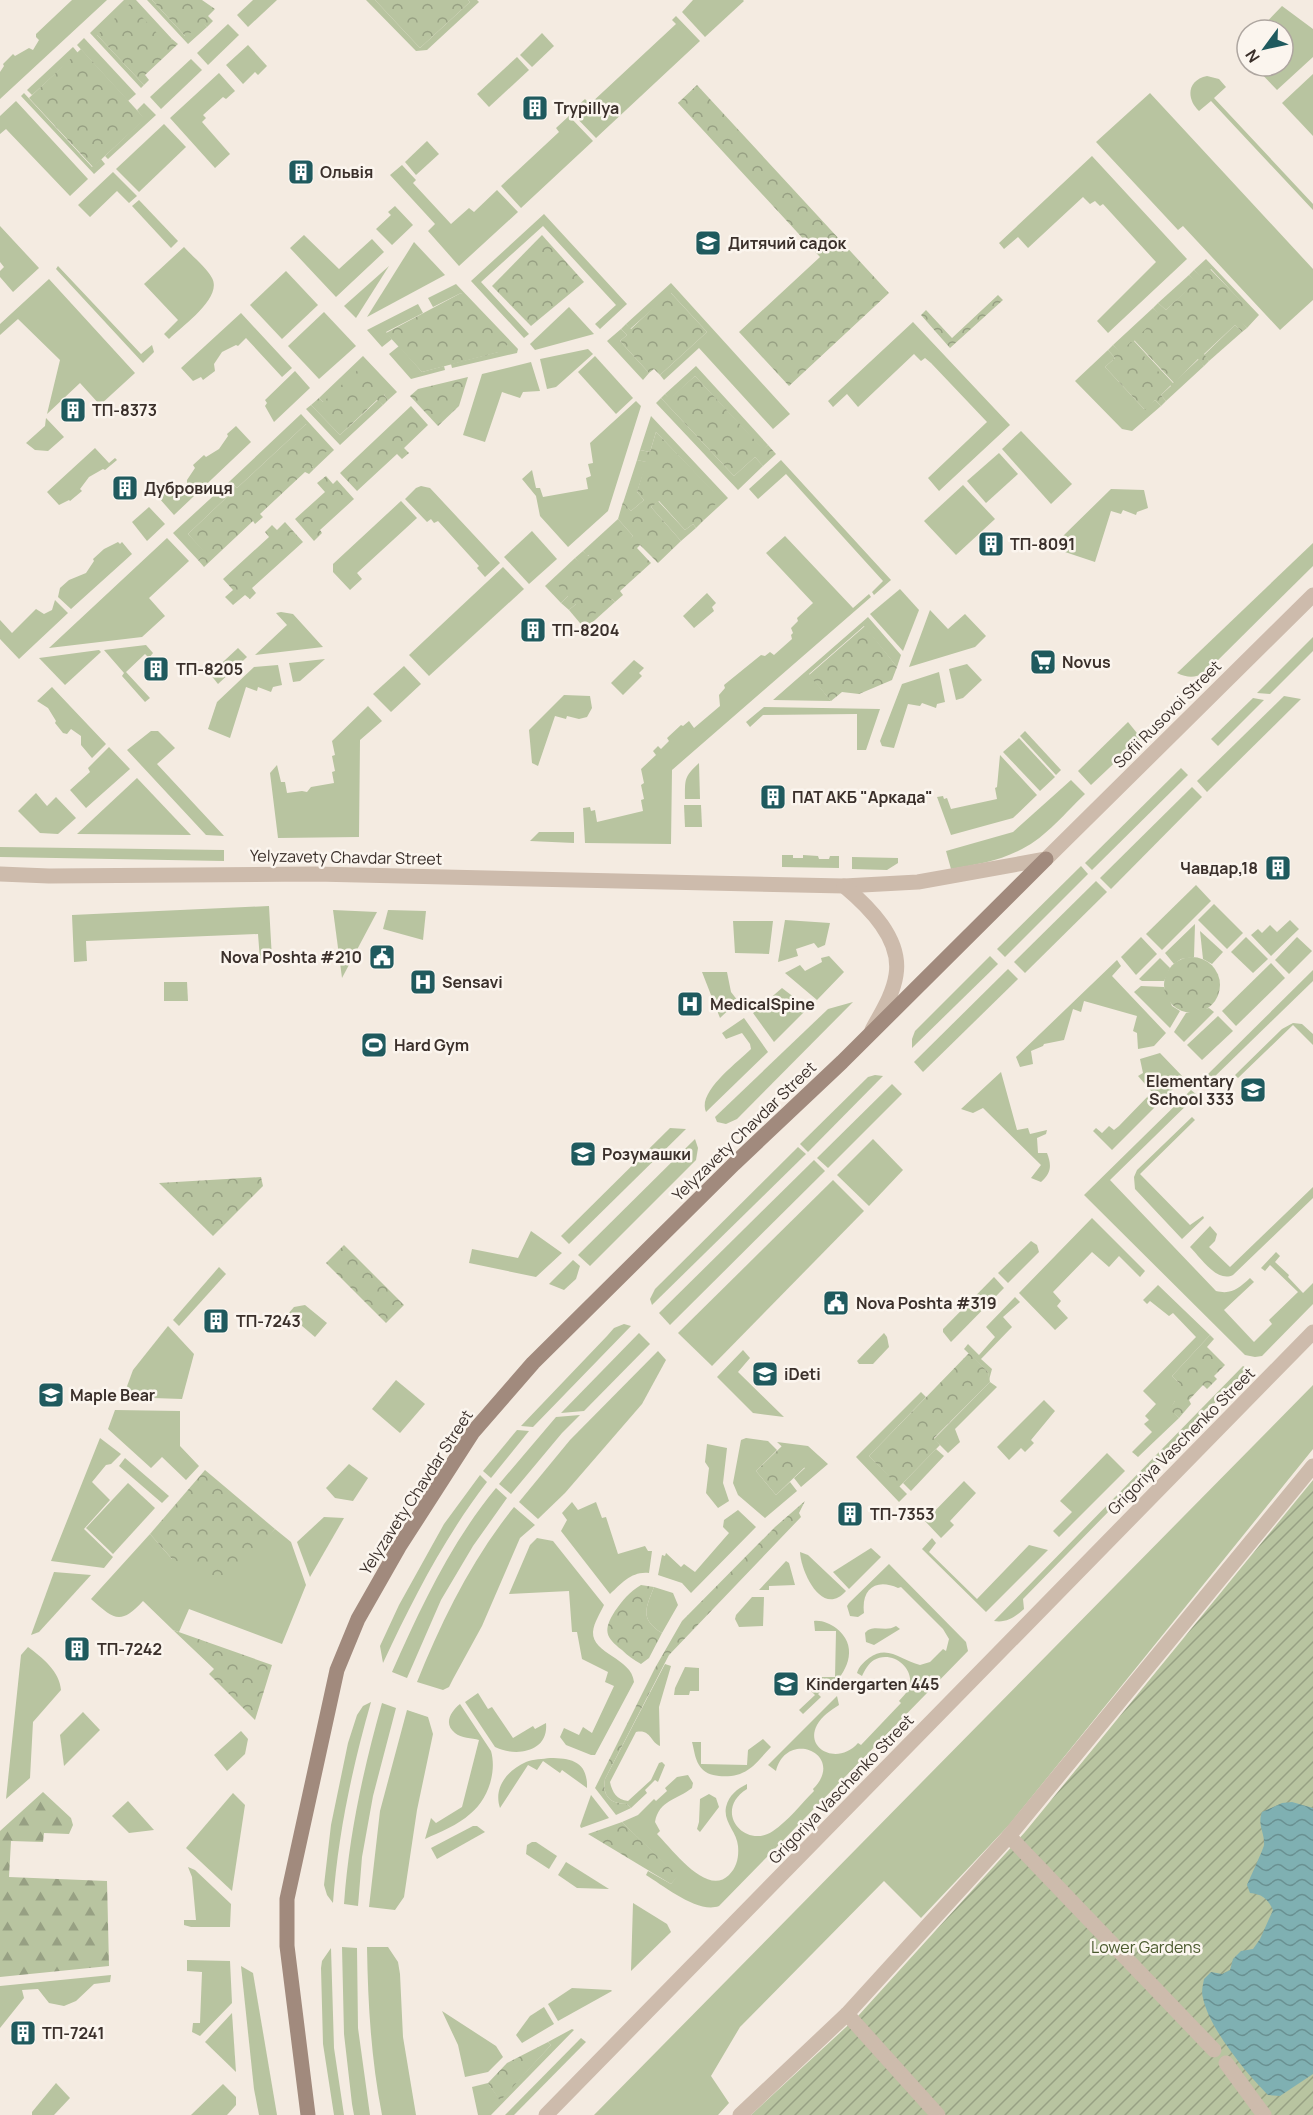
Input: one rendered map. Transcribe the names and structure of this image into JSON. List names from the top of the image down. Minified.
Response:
{"streets":{"street":["Sofii Rusovoi Street","Yelyzavety Chavdar Street","Grigoriya Vaschenko Street"]},"crossings":[["Sofii Rusovoi Street","Yelyzavety Chavdar Street"]],"parks":["Lower Gardens"],"places":{"building":["Trypillya","Ольвія","ТП-8373","Дубровиця","ТП-8091","ТП-8204","ТП-8205","ПАТ АКБ \"Аркада\"","Чавдар,18","ТП-7243","ТП-7353","ТП-7242","ТП-7241"],"school or university":["Дитячий садок","Elementary School 333","Розумашки","iDeti","Maple Bear","Kindergarten 445"],"supermarket":["Novus"],"public building":["Nova Poshta #210","Nova Poshta #319"],"hospital":["Sensavi","MedicalSpine"],"sports":["Hard Gym"]},"north":"bottom left"}
